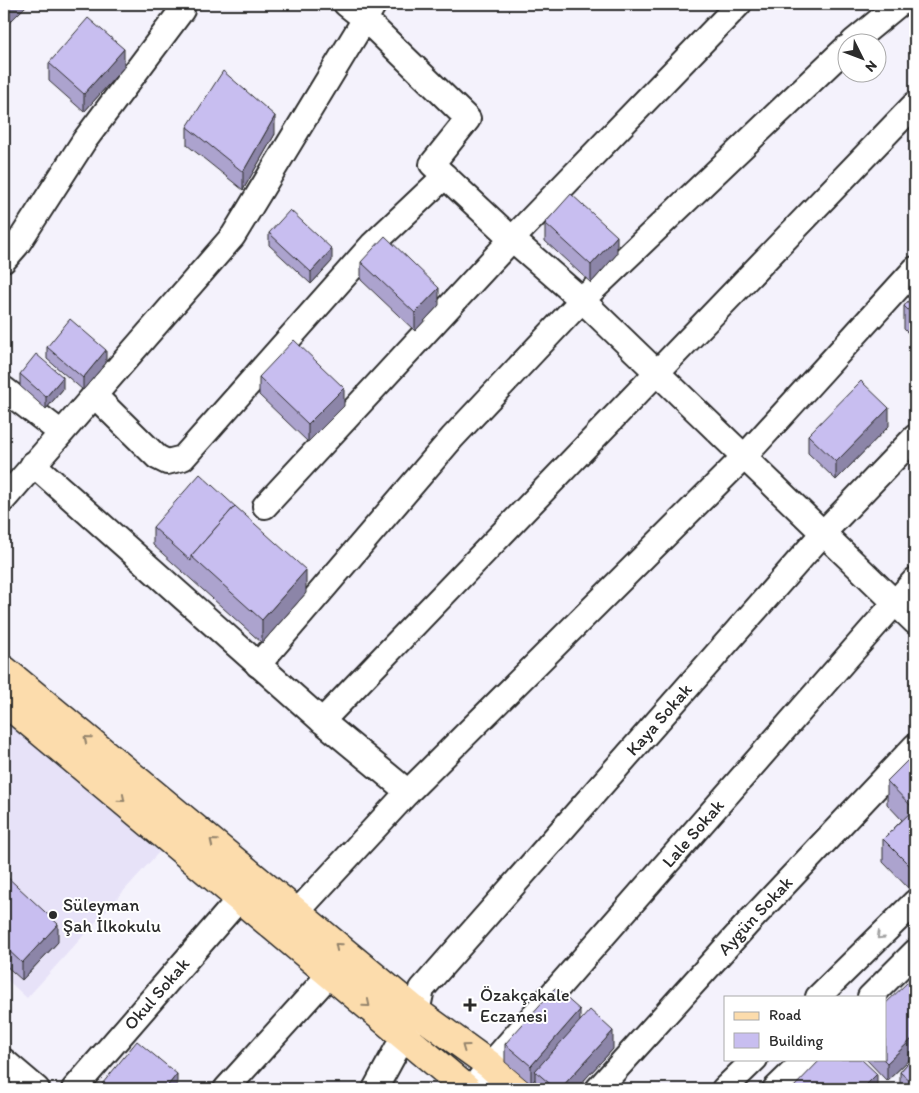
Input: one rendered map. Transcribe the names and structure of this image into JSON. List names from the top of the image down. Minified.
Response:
{"streets":{"street":["Kaya Sokak","Lale Sokak","Aygün Sokak","Okul Sokak"]},"places":{"other":["Süleyman Şah İlkokulu"],"health":["Özakçakale Eczanesi"]},"legend":["Road","Building"],"north":"bottom right"}
